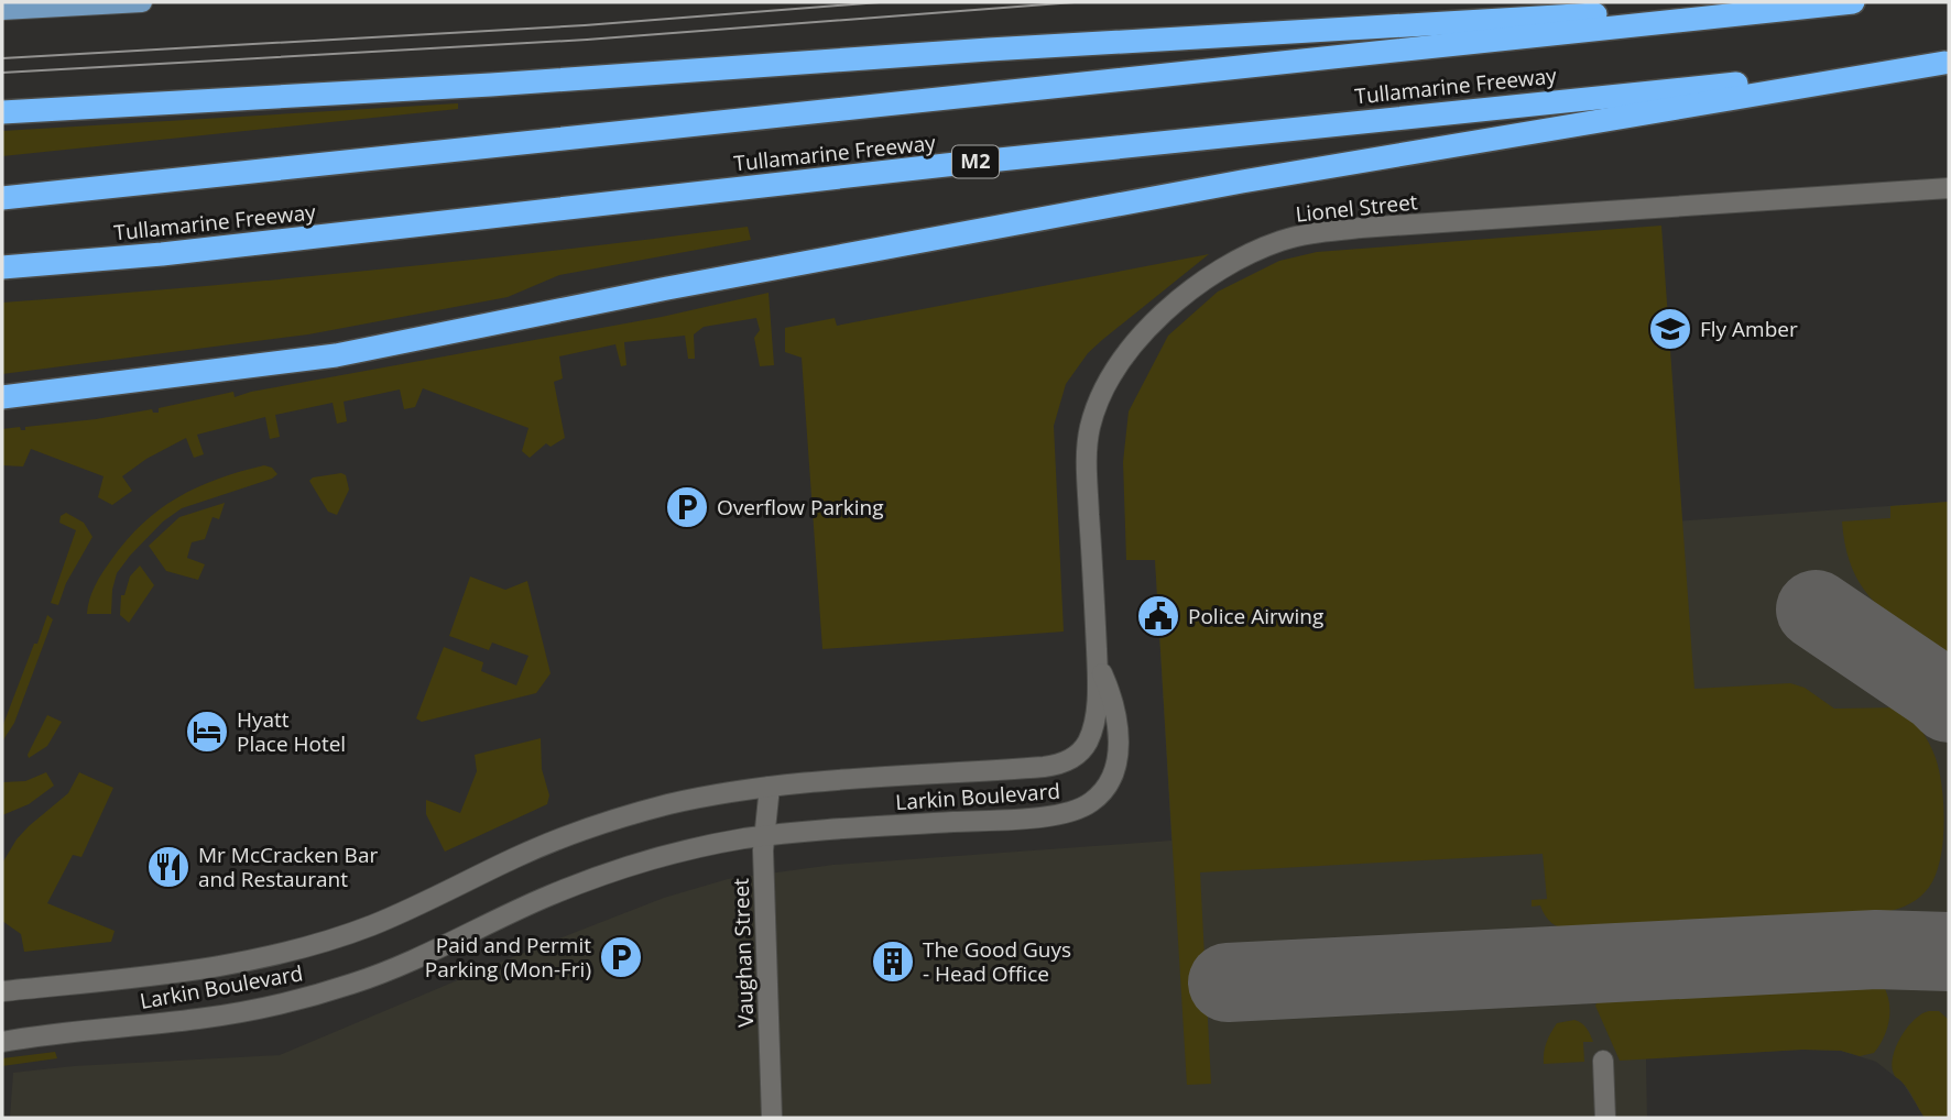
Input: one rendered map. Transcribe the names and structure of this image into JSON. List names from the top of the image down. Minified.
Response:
{"streets":{"highway":["Tullamarine Freeway","M2"],"street":["Lionel Street","Larkin Boulevard","Vaughan Street"]},"crossings":[["Lionel Street","Larkin Boulevard"],["Larkin Boulevard","Vaughan Street"]],"places":{"school or university":["Fly Amber"],"parking":["Overflow Parking","Paid and Permit Parking (Mon-Fri)"],"public building":["Police Airwing"],"hotel":["Hyatt Place Hotel"],"restaurant":["Mr McCracken Bar and Restaurant"],"building":["The Good Guys - Head Office"]}}
